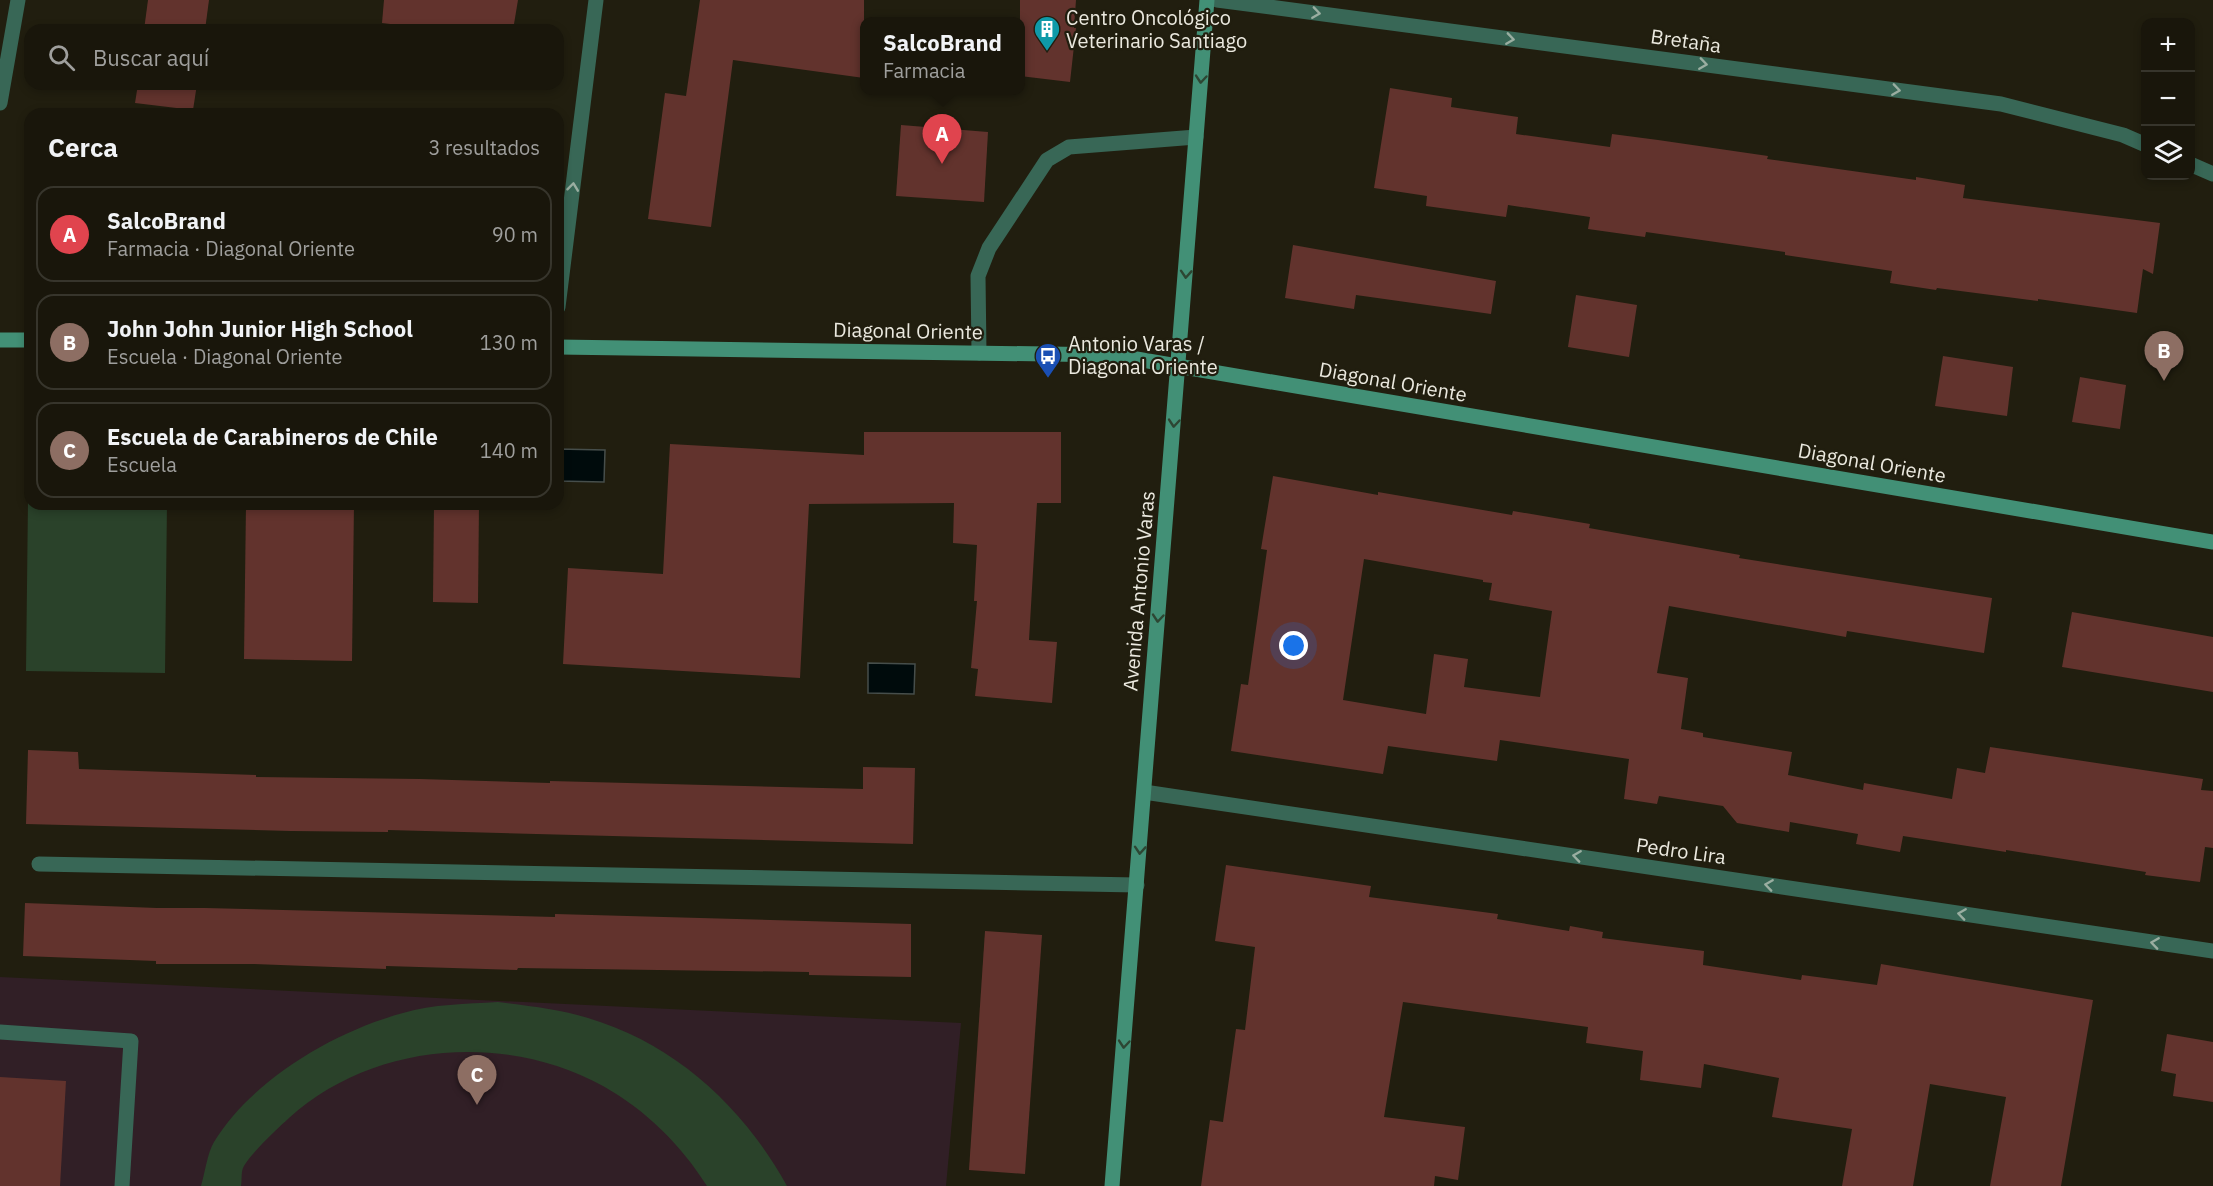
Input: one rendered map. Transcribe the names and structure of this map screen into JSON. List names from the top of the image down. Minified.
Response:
{"streets":{"main road":["Diagonal Oriente","Avenida Antonio Varas"],"street":["Bretaña","Pedro Lira"]},"crossings":[["Diagonal Oriente","Avenida Antonio Varas"],["Avenida Antonio Varas","Pedro Lira"]],"one_way":["Bretaña","Avenida Antonio Varas","Pedro Lira"],"places":{"building":["Centro Oncológico Veterinario Santiago"],"bus stop":["Antonio Varas / Diagonal Oriente"]},"page":{"popup":["SalcoBrand","Farmacia"],"map_buttons":["+","−"],"search":"Buscar aquí","heading":["Cerca","3 resultados"],"pins":["A","B","C"],"list":[{"mark":"A","name":"SalcoBrand","note":"Farmacia · Diagonal Oriente","value":"90 m"},{"mark":"B","name":"John John Junior High School","note":"Escuela · Diagonal Oriente","value":"130 m"},{"mark":"C","name":"Escuela de Carabineros de Chile","note":"Escuela","value":"140 m"}]}}
